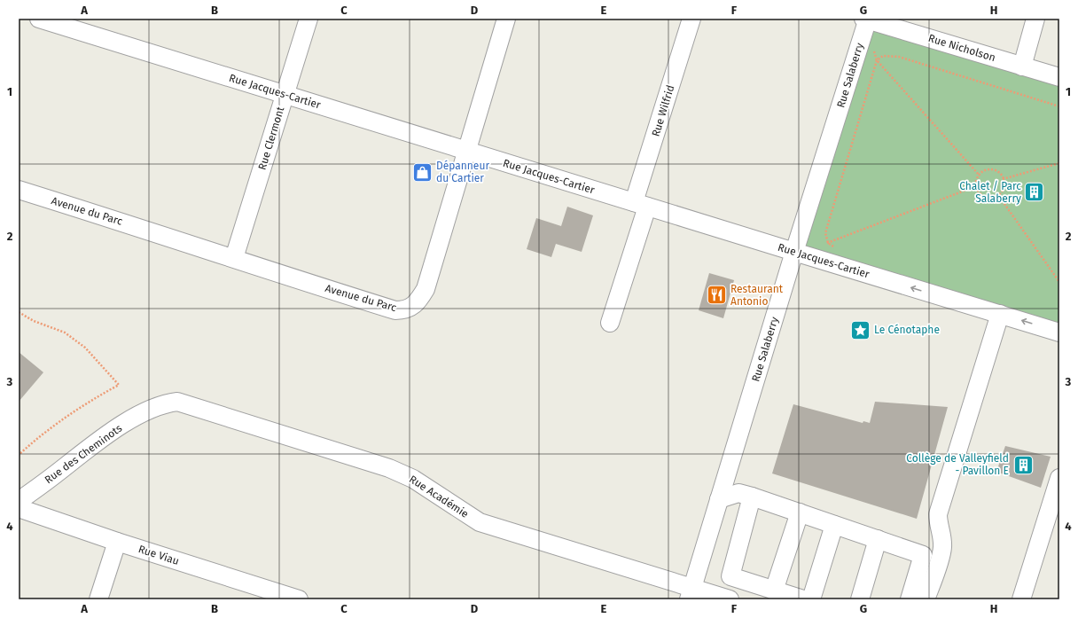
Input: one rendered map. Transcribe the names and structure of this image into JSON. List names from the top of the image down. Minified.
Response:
{"streets":{"street":["Rue Nicholson","Rue Salaberry","Rue Jacques-Cartier","Rue Wilfrid","Rue Clermont","Avenue du Parc","Rue des Cheminots","Rue Académie","Rue Viau"]},"crossings":[["Rue Nicholson","Rue Salaberry"],["Rue Salaberry","Rue Jacques-Cartier"],["Rue Salaberry","Rue Académie"],["Rue Jacques-Cartier","Rue Wilfrid"],["Rue Jacques-Cartier","Rue Clermont"],["Rue Jacques-Cartier","Avenue du Parc"],["Rue Clermont","Avenue du Parc"],["Rue des Cheminots","Rue Académie"]],"places":{"shop":["Dépanneur du Cartier"],"building":["Chalet / Parc Salaberry","Collège de Valleyfield - Pavillon E"],"restaurant":["Restaurant Antonio"],"place":["Le Cénotaphe"]},"grid":{"columns":["A","B","C","D","E","F","G","H"],"rows":["1","2","3","4"]}}
